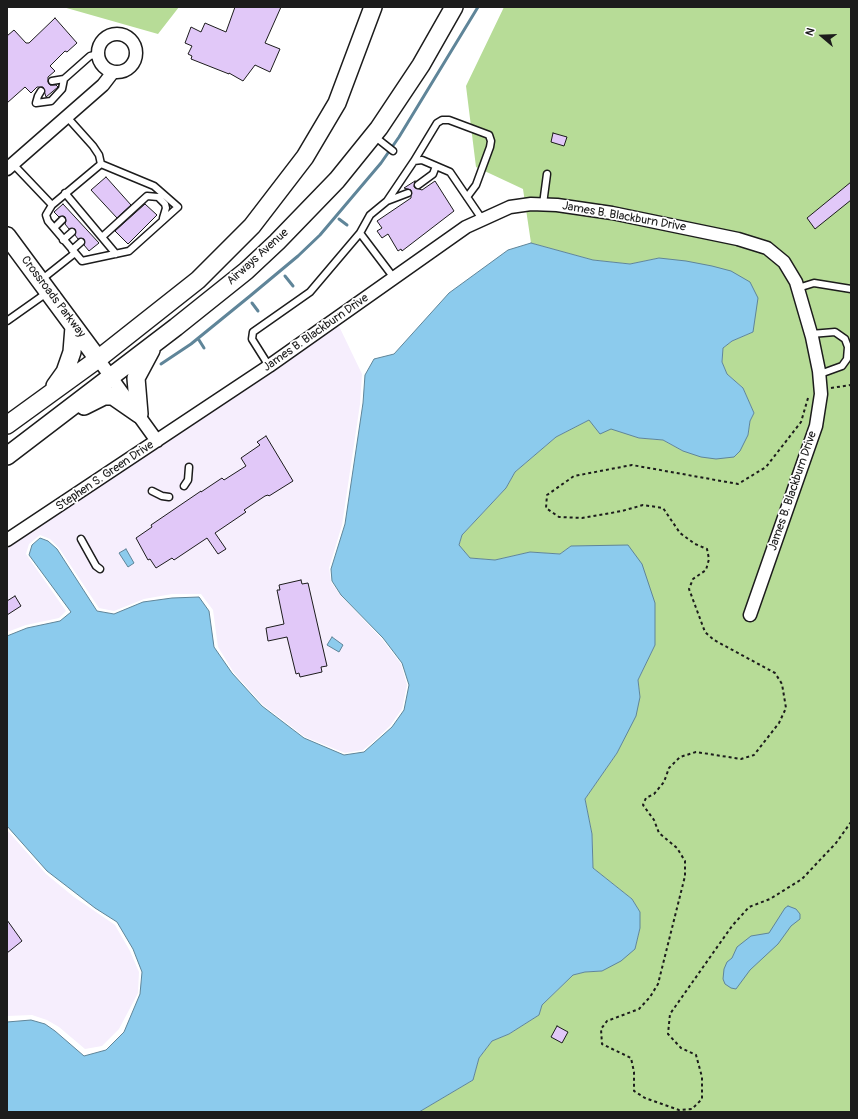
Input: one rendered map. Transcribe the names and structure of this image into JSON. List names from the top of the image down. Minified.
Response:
{"streets":{"main road":["Airways Avenue","Crossroads Parkway"],"street":["James B. Blackburn Drive","Stephen S. Green Drive"]},"crossings":[["James B. Blackburn Drive","Stephen S. Green Drive"],["Airways Avenue","Crossroads Parkway"],["Airways Avenue","Stephen S. Green Drive"],["Crossroads Parkway","Stephen S. Green Drive"]],"north":"left"}
